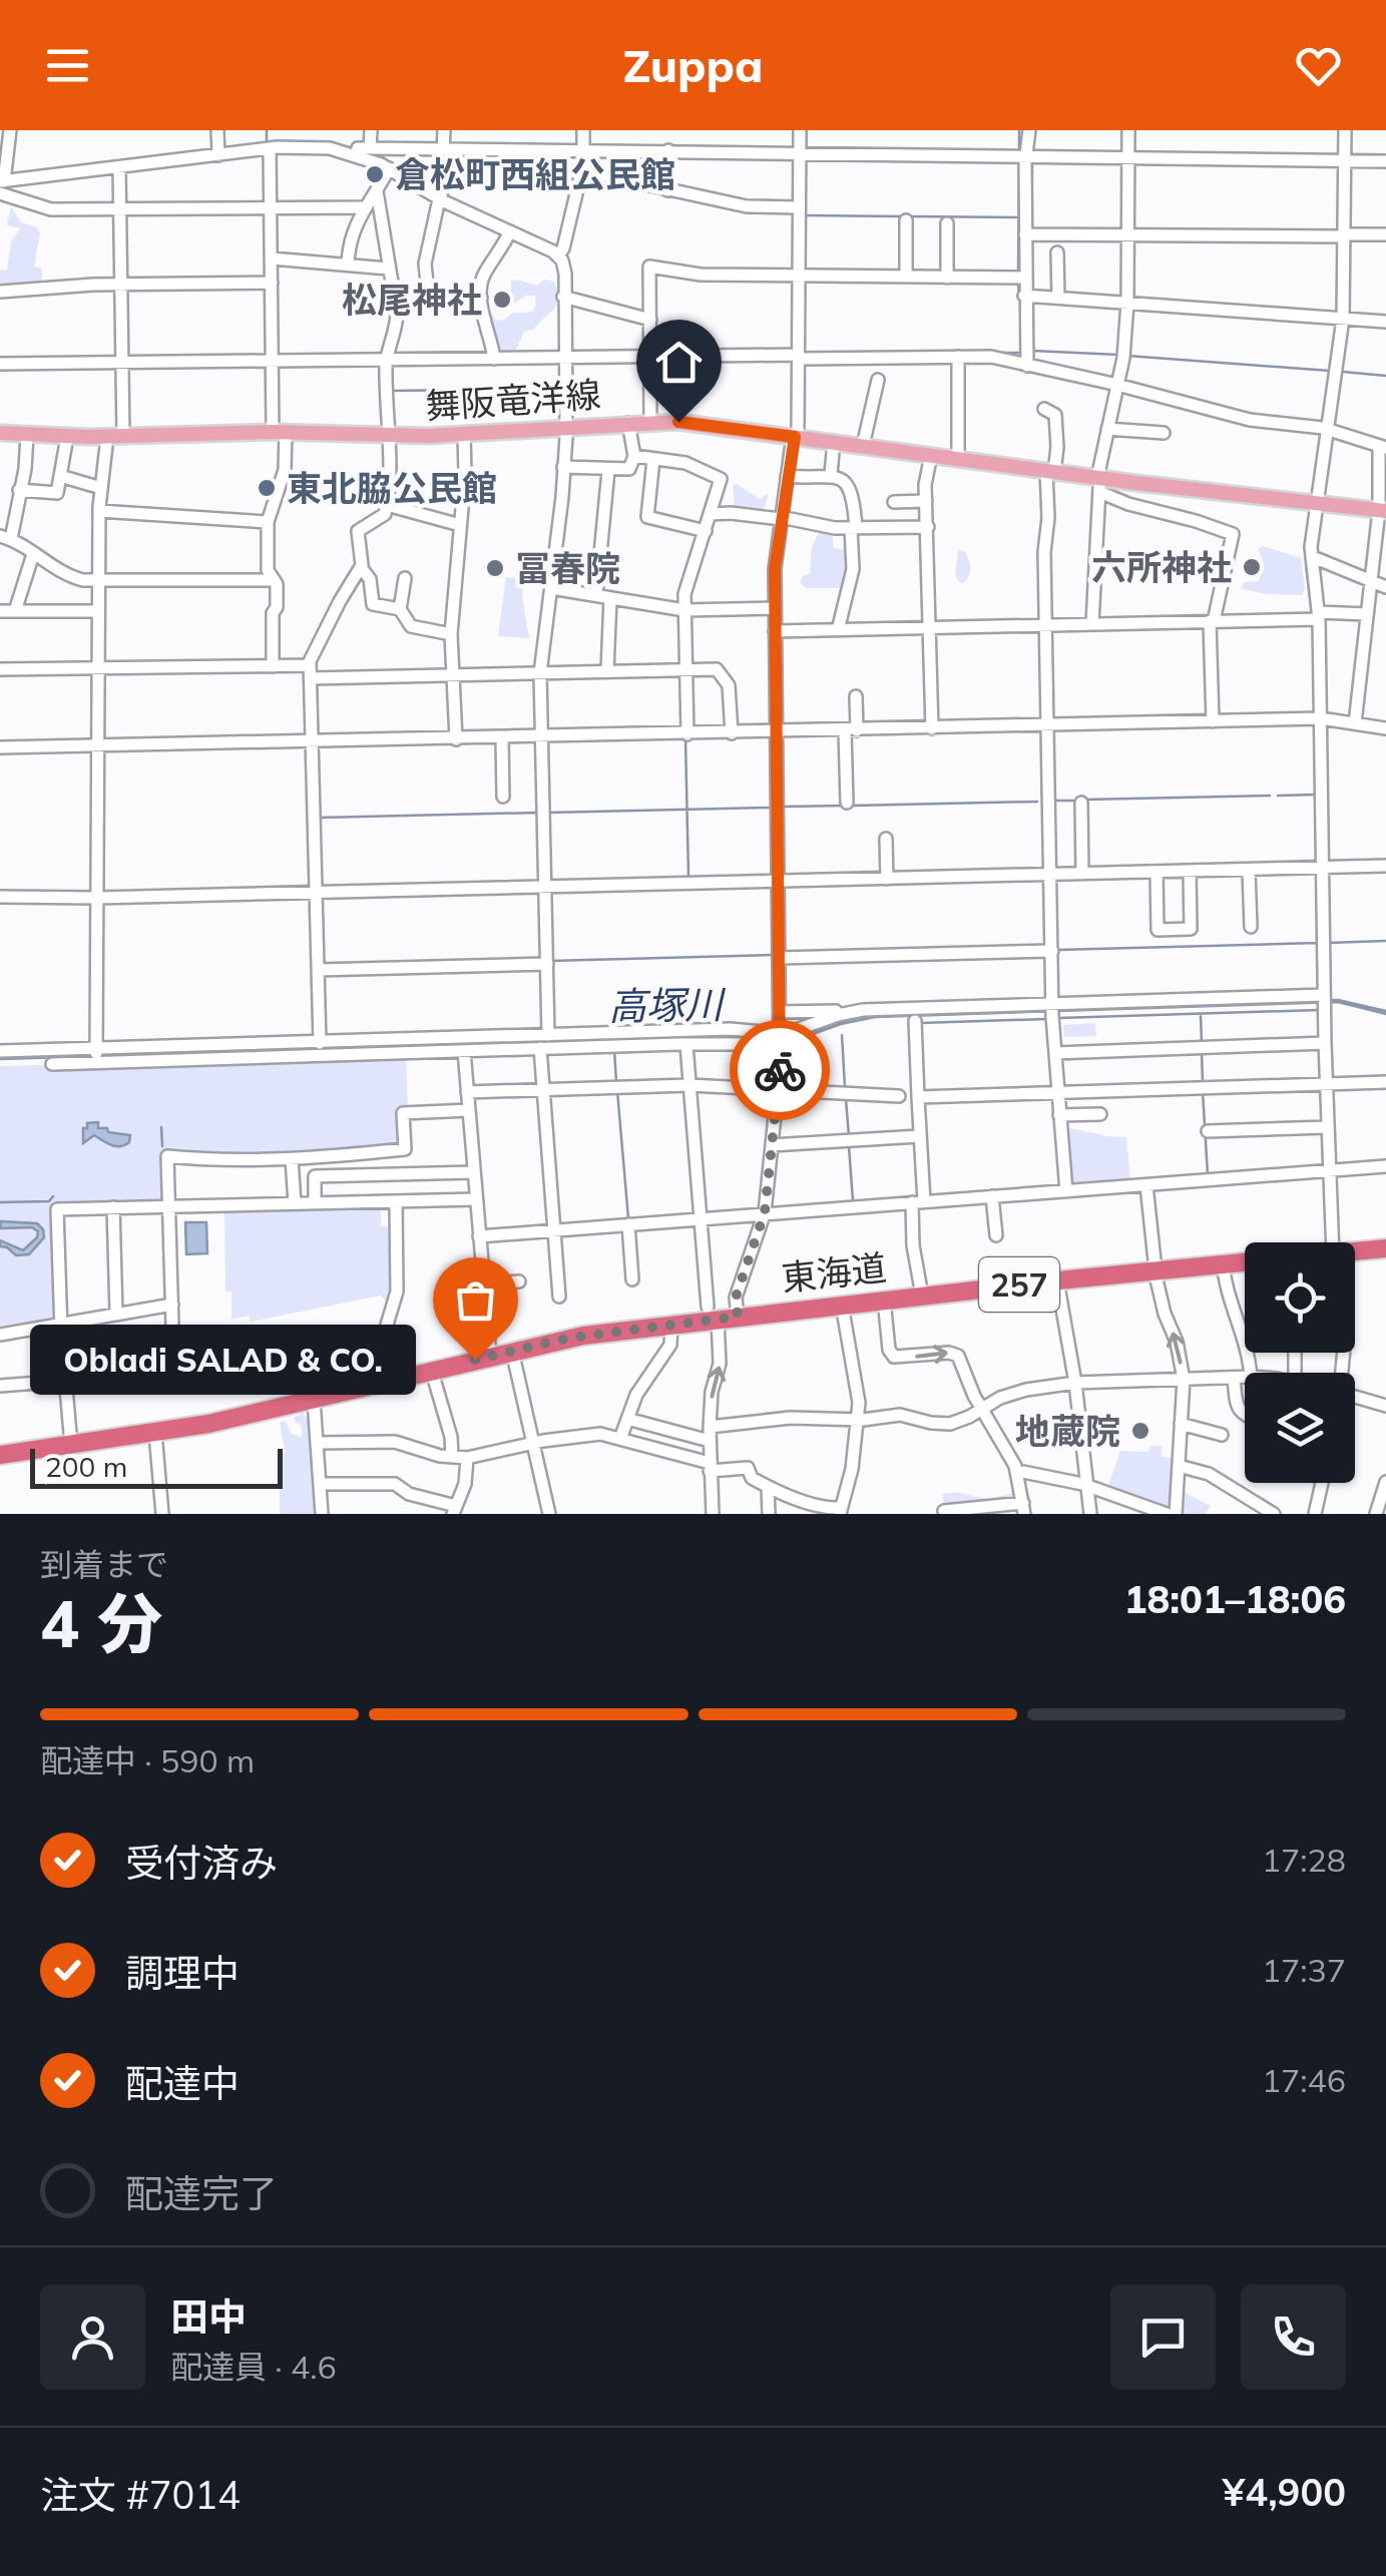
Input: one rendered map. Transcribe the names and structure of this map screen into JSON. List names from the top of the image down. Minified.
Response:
{"streets":{"highway":["東海道","257"],"main road":["舞阪竜洋線"]},"water":["高塚川"],"places":["倉松町西組公民館","松尾神社","東北脇公民館","六所神社","冨春院","Obladi SALAD & CO.","地蔵院"],"scale_bar":"200 m","page":{"header":"Zuppa","bubble":"Obladi SALAD & CO.","scale":"200 m","heading":["4 分","到着まで","18:01–18:06"],"panel":["田中","配達員 · 4.6","注文 #7014","¥4,900"],"bar":"配達中 · 590 m","list":[["受付済み","17:28"],["調理中","17:37"],["配達中","17:46"],"配達完了"]}}
